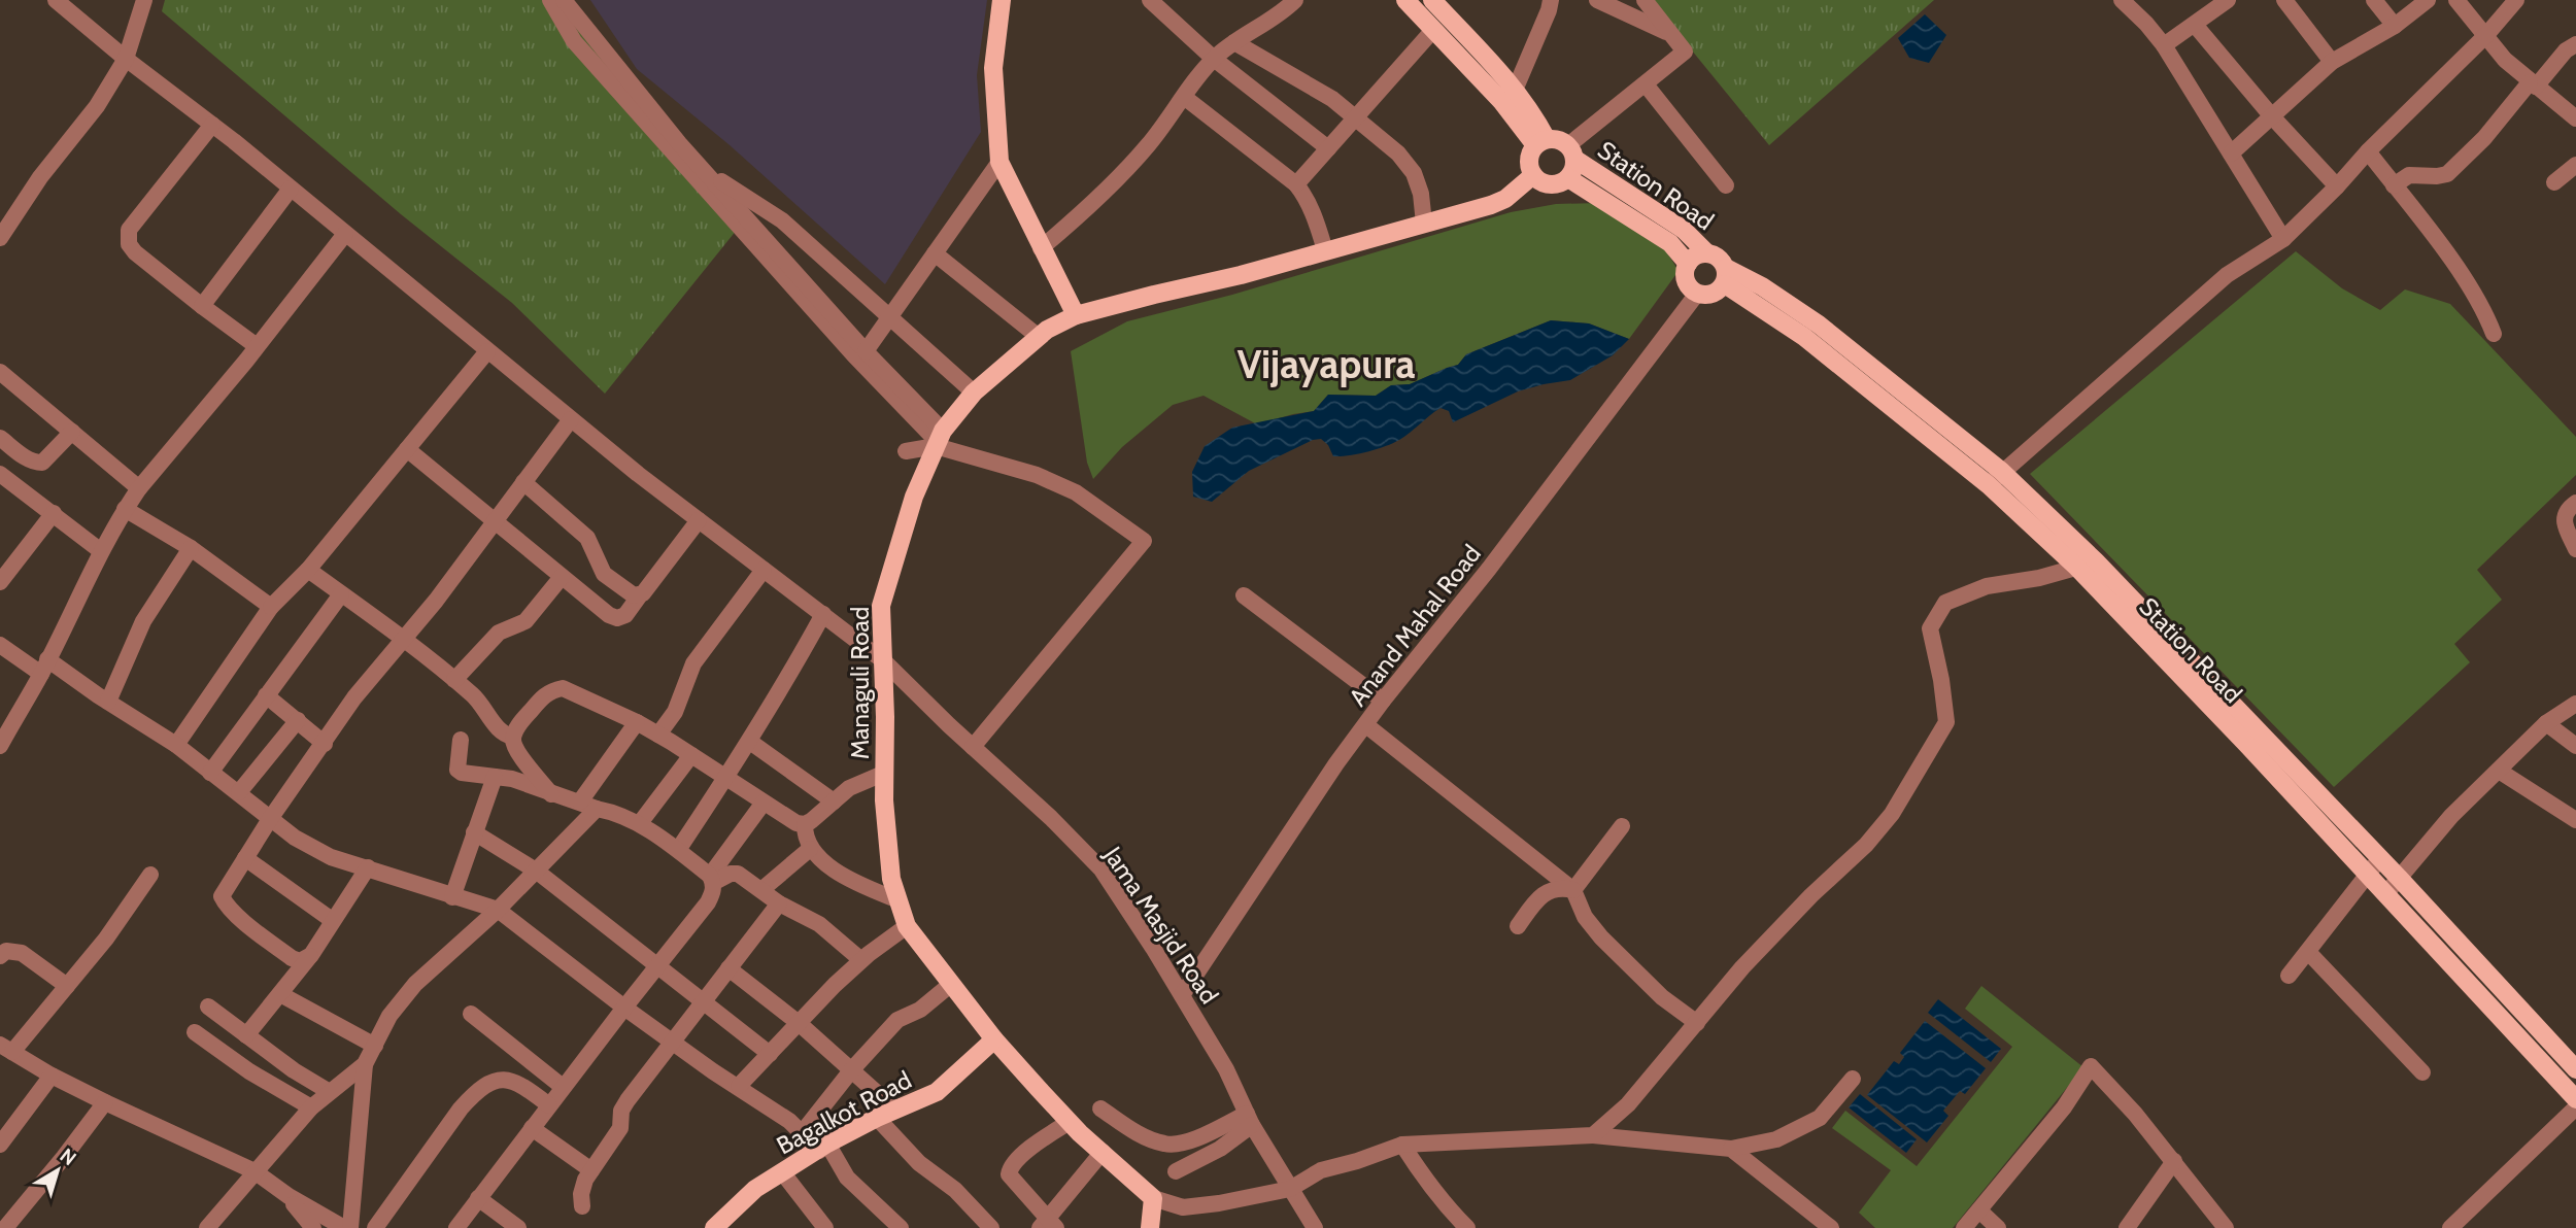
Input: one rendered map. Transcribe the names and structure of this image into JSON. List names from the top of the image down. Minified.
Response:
{"streets":{"main road":["Station Road","Managuli Road","Bagalkot Road"],"street":["Anand Mahal Road","Jama Masjid Road"]},"crossings":[["Station Road","Anand Mahal Road"],["Station Road","Managuli Road"],["Anand Mahal Road","Jama Masjid Road"],["Managuli Road","Jama Masjid Road"],["Managuli Road","Bagalkot Road"]],"districts":["Vijayapura"],"north":"top right"}
